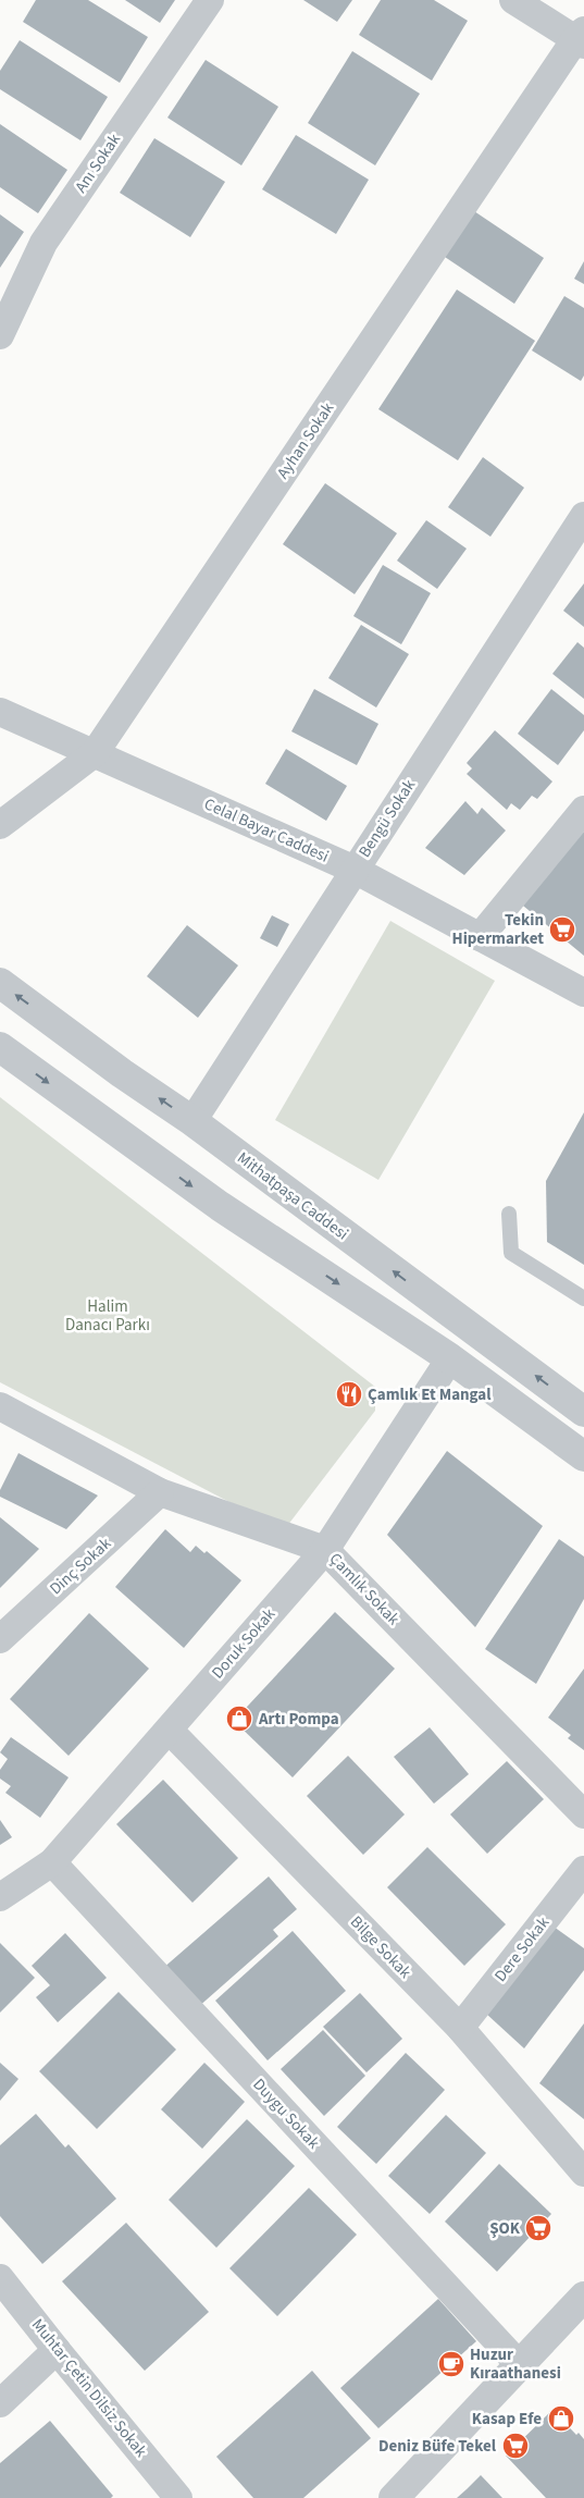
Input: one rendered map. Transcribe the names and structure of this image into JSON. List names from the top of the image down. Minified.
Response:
{"streets":{"street":["Anı Sokak","Ayhan Sokak","Bengü Sokak","Celal Bayar Caddesi","Mithatpaşa Caddesi","Dinç Sokak","Çamlık Sokak","Doruk Sokak","Bilge Sokak","Dere Sokak","Duygu Sokak","Muhtar Çetin Dilsiz Sokak"]},"crossings":[["Ayhan Sokak","Celal Bayar Caddesi"],["Bengü Sokak","Celal Bayar Caddesi"],["Bengü Sokak","Mithatpaşa Caddesi"],["Dinç Sokak","Çamlık Sokak"],["Çamlık Sokak","Doruk Sokak"],["Doruk Sokak","Bilge Sokak"],["Doruk Sokak","Duygu Sokak"],["Bilge Sokak","Dere Sokak"]],"parks":["Halim Danacı Parkı"],"places":{"supermarket":["Tekin Hipermarket","ŞOK","Deniz Büfe Tekel"],"restaurant":["Çamlık Et Mangal"],"shop":["Artı Pompa","Kasap Efe"],"cafe":["Huzur Kıraathanesi"]}}
